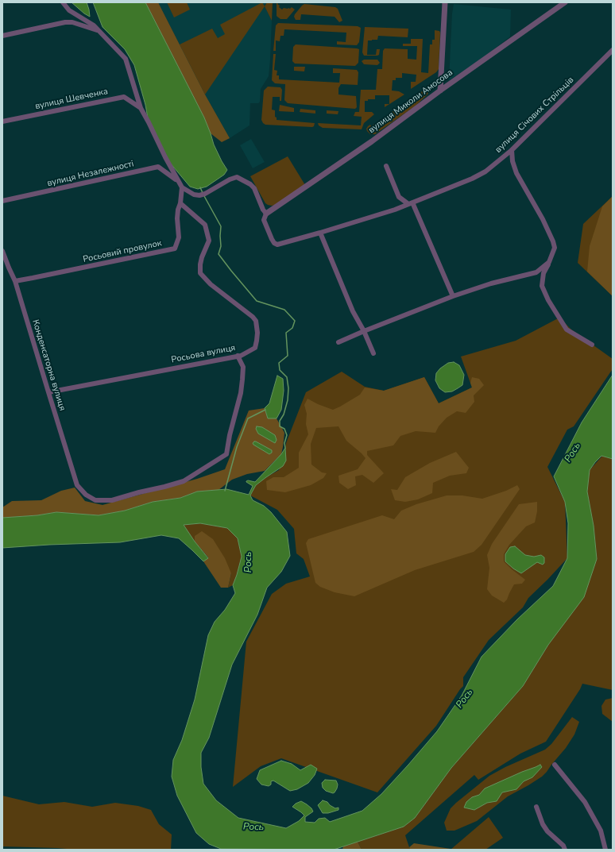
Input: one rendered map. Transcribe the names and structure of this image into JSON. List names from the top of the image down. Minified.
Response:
{"streets":{"street":["вулиця Шевченка","вулиця Миколи Амосова","вулиця Січових Стрільців","вулиця Незалежності","Росьовий провулок","Росьова вулиця","Конденсаторна вулиця"]},"crossings":[["вулиця Миколи Амосова","вулиця Січових Стрільців"],["Росьовий провулок","Росьова вулиця"],["Росьовий провулок","Конденсаторна вулиця"],["Росьова вулиця","Конденсаторна вулиця"]],"water":["Рось"]}
